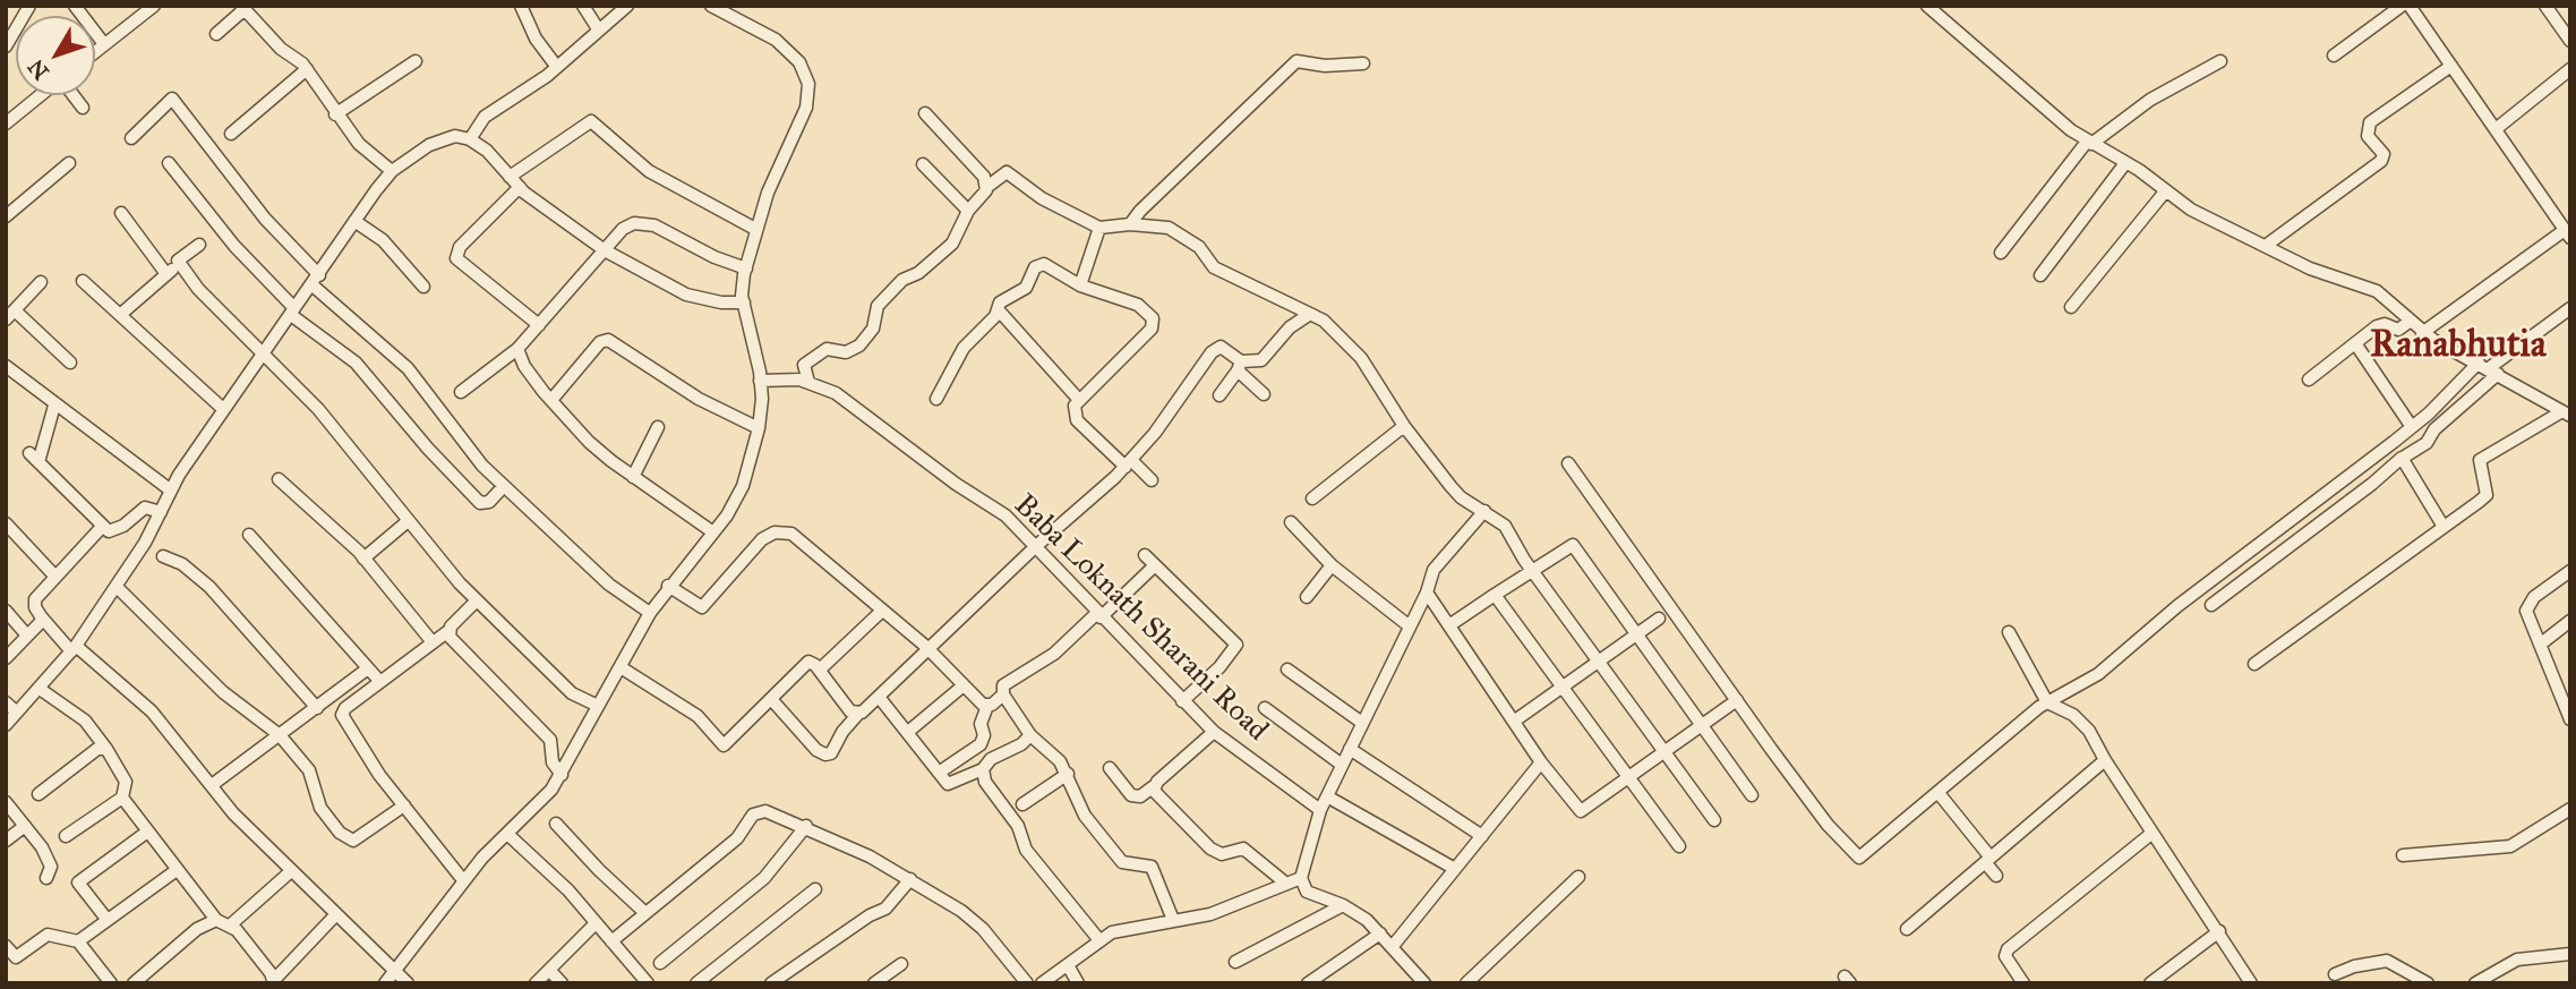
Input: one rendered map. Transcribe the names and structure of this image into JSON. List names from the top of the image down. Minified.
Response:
{"streets":{"street":["Baba Loknath Sharani Road"]},"districts":["Ranabhutia"],"north":"bottom left"}
